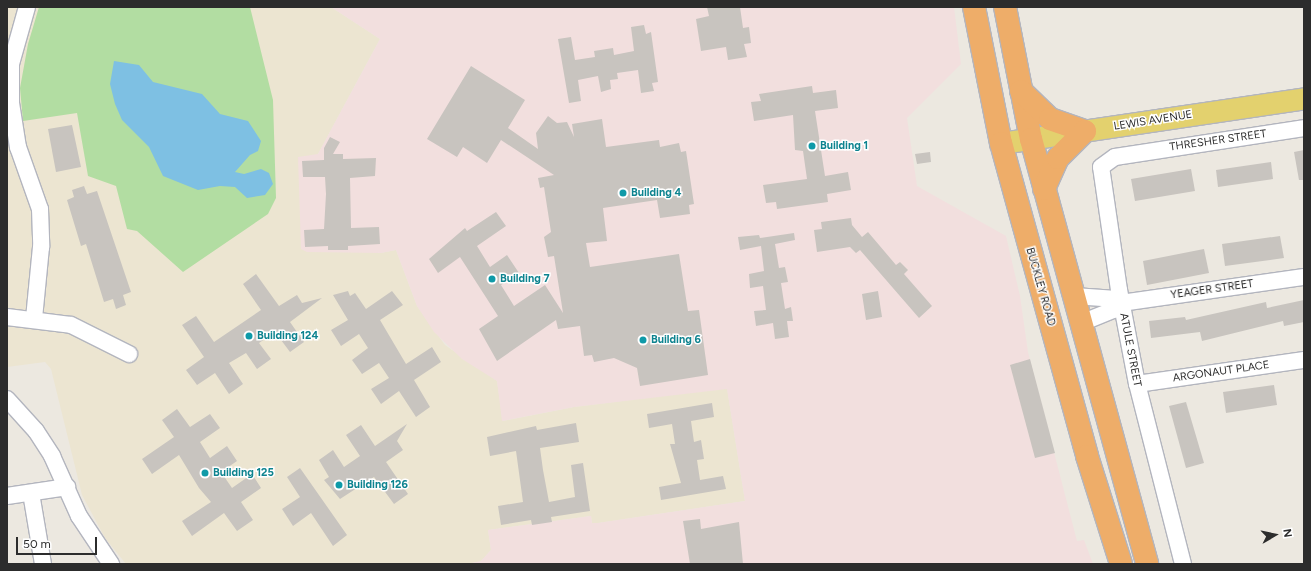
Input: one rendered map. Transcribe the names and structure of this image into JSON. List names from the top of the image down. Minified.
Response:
{"streets":{"highway":["BUCKLEY ROAD"],"main road":["LEWIS AVENUE"],"street":["THRESHER STREET","YEAGER STREET","ATULE STREET","ARGONAUT PLACE"]},"crossings":[["LEWIS AVENUE","BUCKLEY ROAD"],["THRESHER STREET","ATULE STREET"],["YEAGER STREET","ATULE STREET"],["ATULE STREET","ARGONAUT PLACE"]],"places":["Building 1","Building 4","Building 7","Building 124","Building 6","Building 125","Building 126"],"scale_bar":"50 m","north":"right"}
